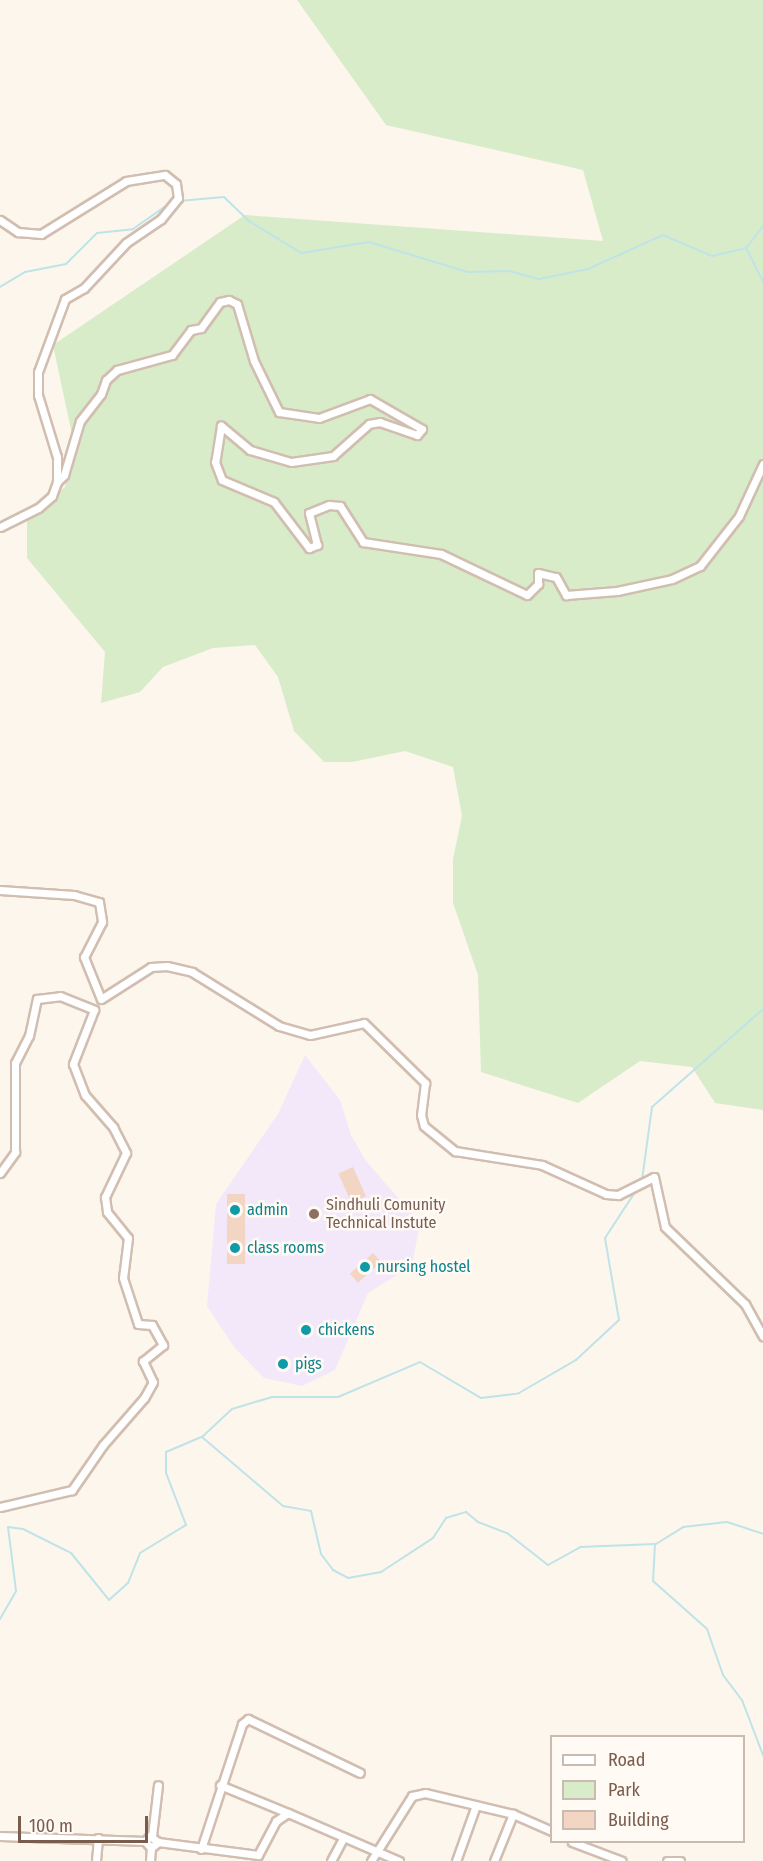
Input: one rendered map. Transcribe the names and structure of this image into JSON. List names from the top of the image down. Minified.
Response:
{"places":["admin","Sindhuli Comunity Technical Instute","class rooms","nursing hostel","chickens","pigs"],"legend":["Road","Park","Building"],"scale_bar":"100 m"}
